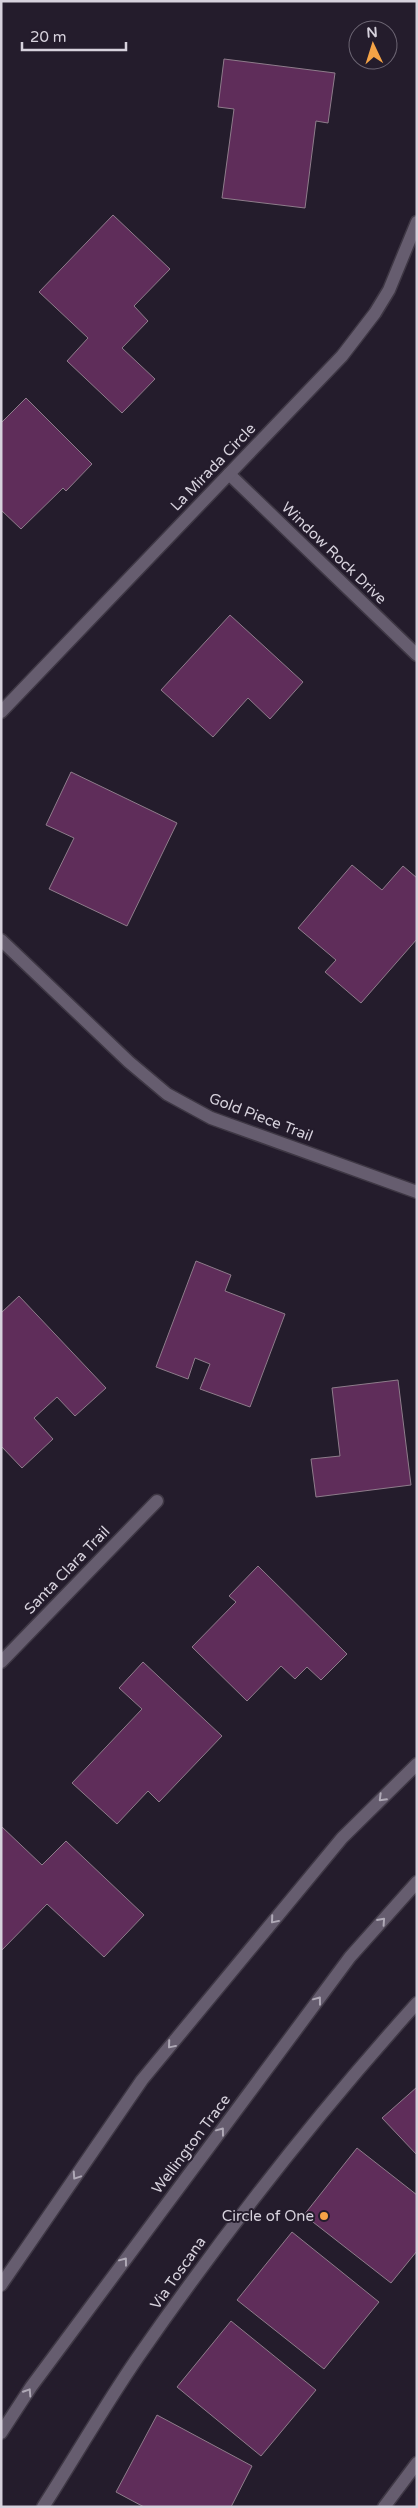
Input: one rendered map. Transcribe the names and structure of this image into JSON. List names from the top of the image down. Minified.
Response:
{"streets":{"street":["La Mirada Circle","Window Rock Drive","Gold Piece Trail","Santa Clara Trail","Wellington Trace","Via Toscana"]},"crossings":[["La Mirada Circle","Window Rock Drive"]],"places":["Circle of One"],"scale_bar":"20 m","north":"top"}
